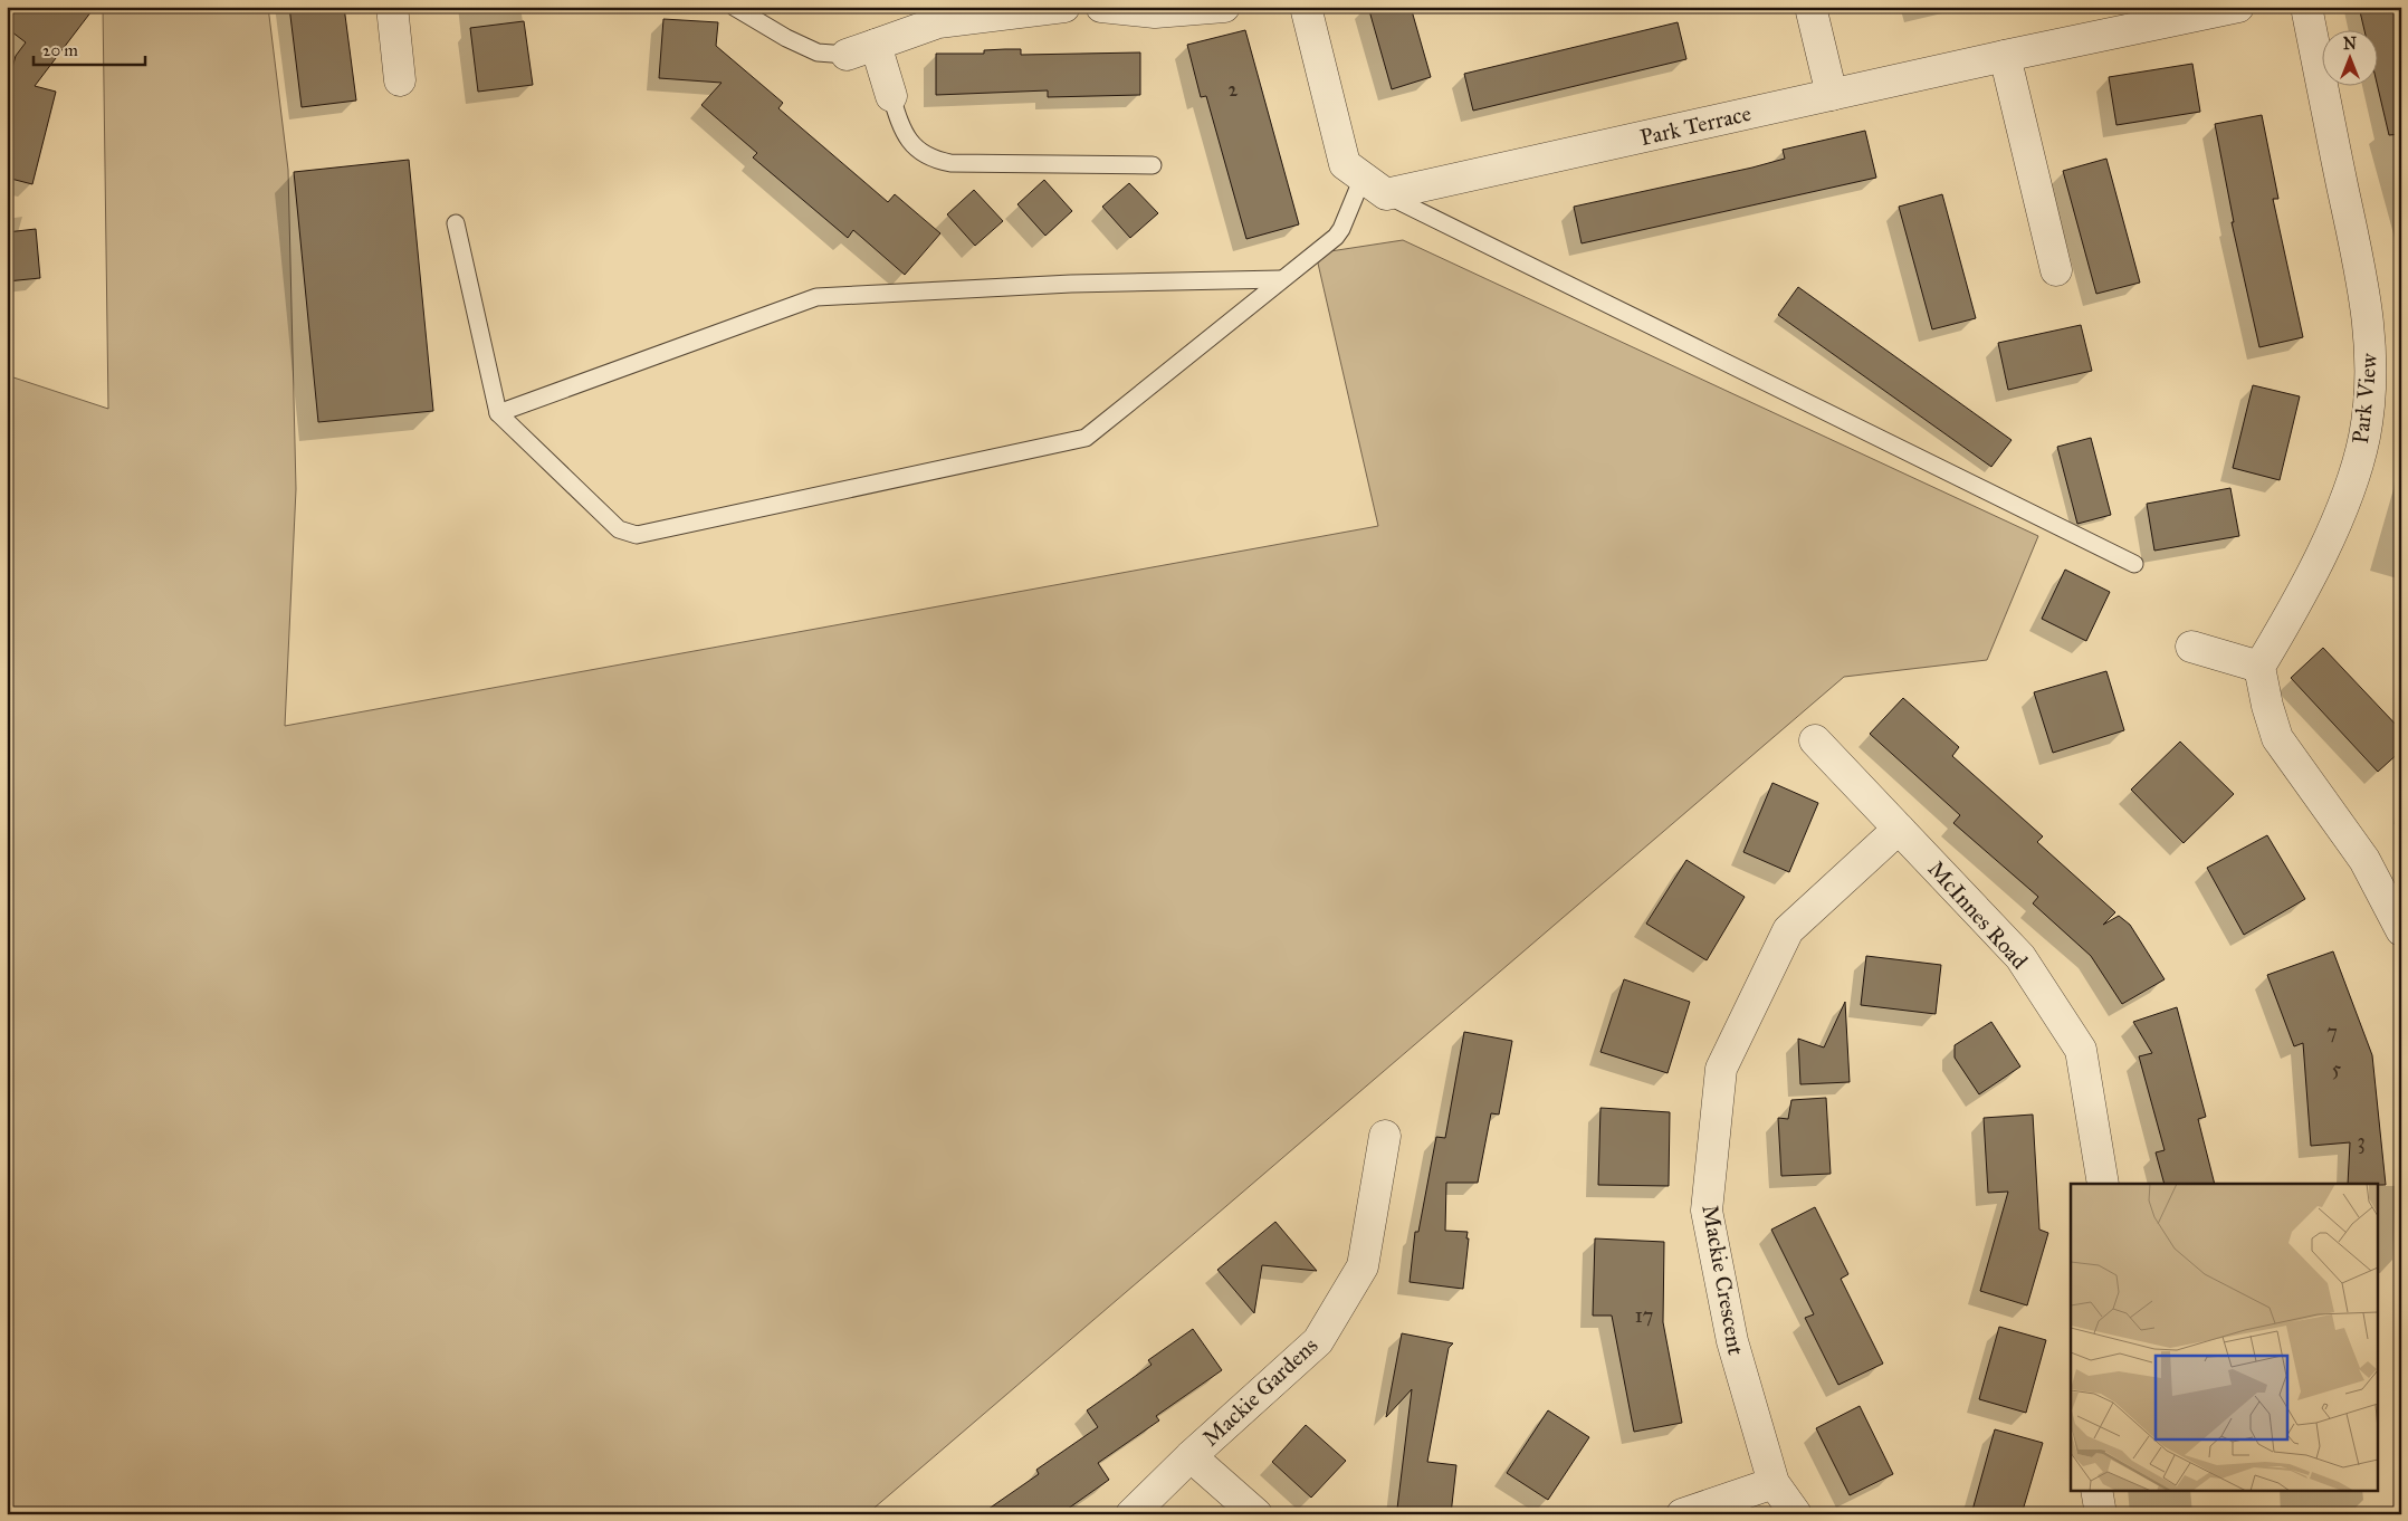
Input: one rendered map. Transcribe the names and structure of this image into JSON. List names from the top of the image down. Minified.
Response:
{"streets":{"street":["Park Terrace","Park View","McInnes Road","Mackie Crescent","Mackie Gardens"]},"crossings":[["McInnes Road","Mackie Crescent"]],"house_numbers":["2","7","5","3","17"],"scale_bar":"20 m","north":"top"}
